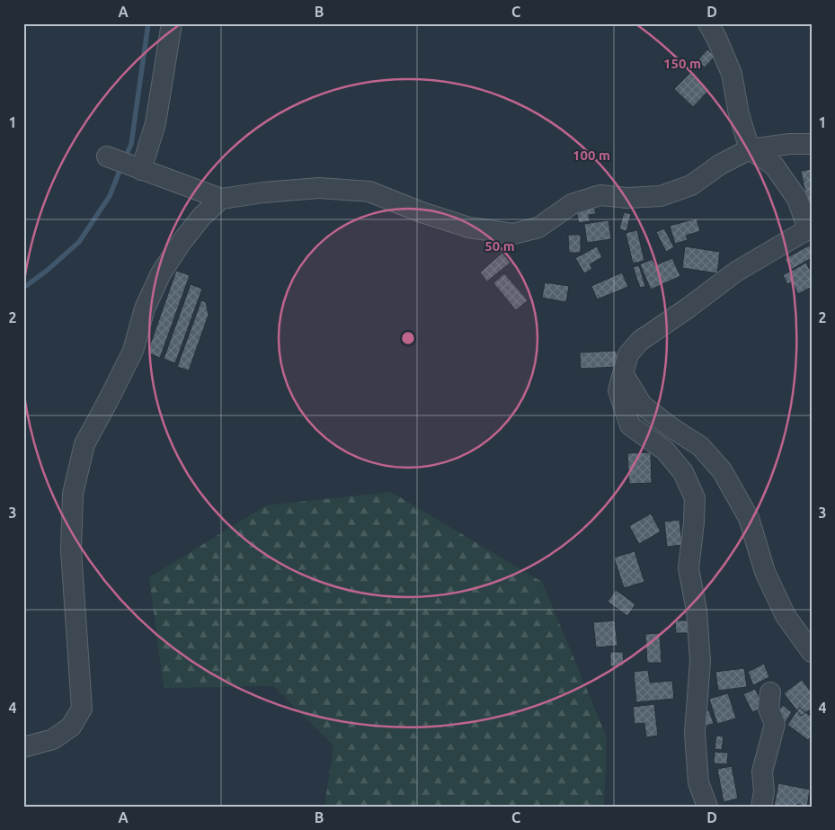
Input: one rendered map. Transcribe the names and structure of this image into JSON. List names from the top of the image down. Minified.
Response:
{"grid":{"columns":["A","B","C","D"],"rows":["1","2","3","4"]},"rings":["150 m","100 m","50 m"]}
